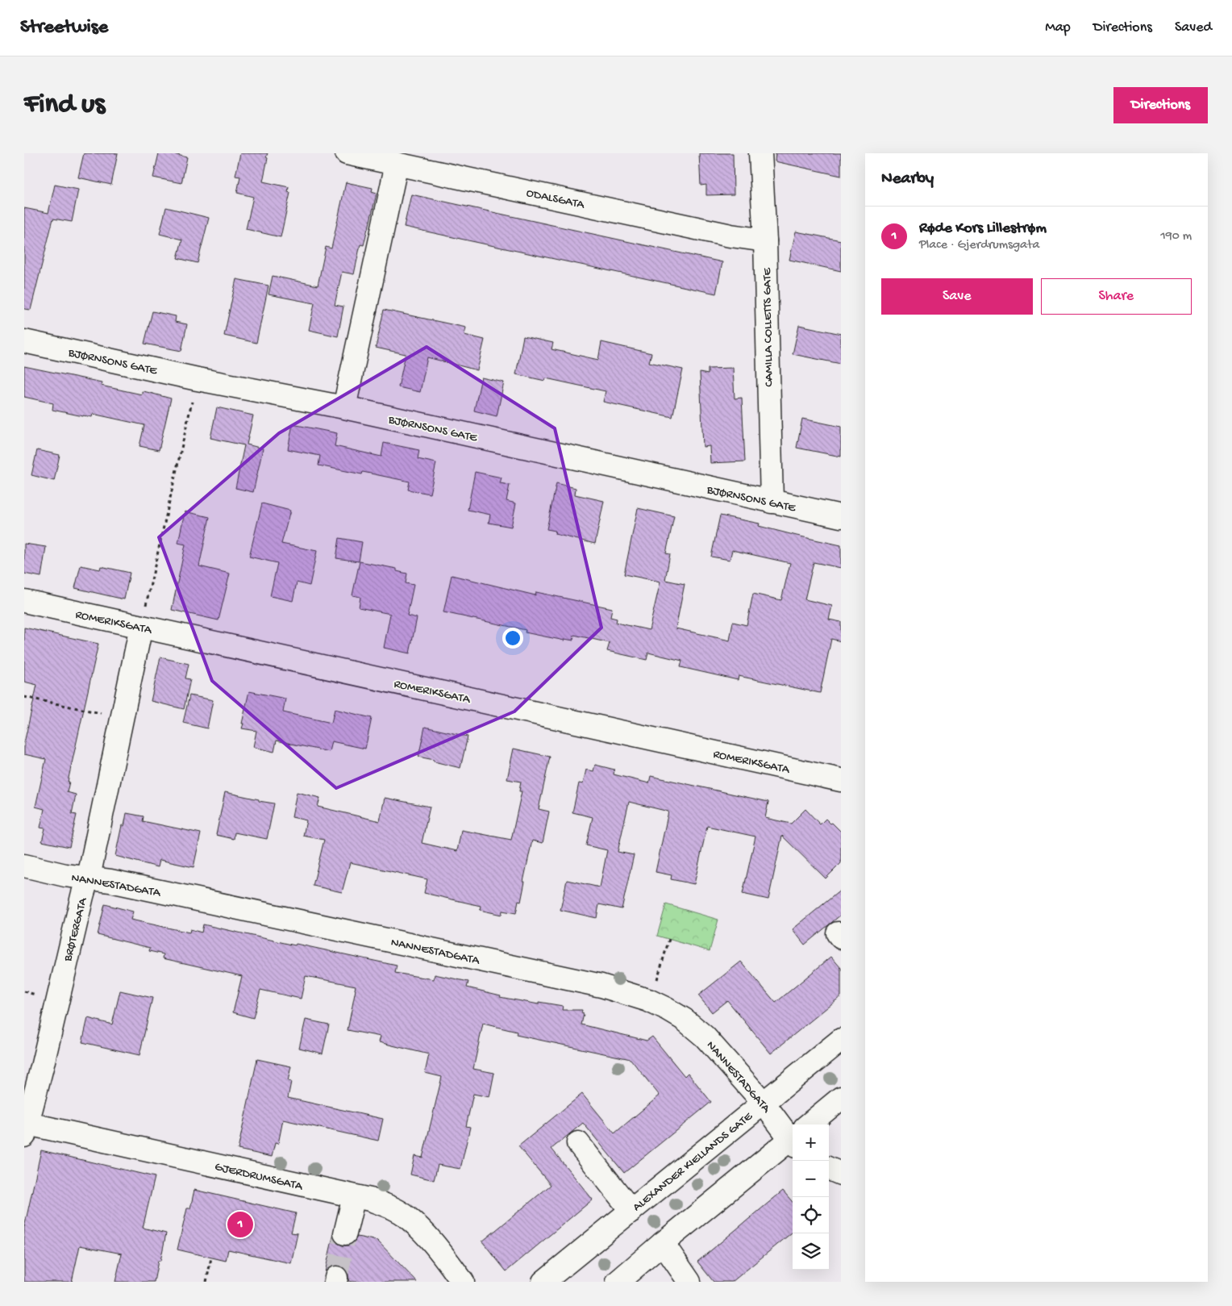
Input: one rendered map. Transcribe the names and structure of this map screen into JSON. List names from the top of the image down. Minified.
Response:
{"streets":{"street":["ODALSGATA","CAMILLA COLLETTS GATE","BJØRNSONS GATE","ROMERIKSGATA","NANNESTADGATA","BRØTERGATA","ALEXANDER KIELLANDS GATE","GJERDRUMSGATA"]},"crossings":[["ODALSGATA","CAMILLA COLLETTS GATE"],["CAMILLA COLLETTS GATE","BJØRNSONS GATE"],["ROMERIKSGATA","BRØTERGATA"],["NANNESTADGATA","BRØTERGATA"],["NANNESTADGATA","ALEXANDER KIELLANDS GATE"],["BRØTERGATA","GJERDRUMSGATA"]],"page":{"header":"Streetwise","nav":["Map","Directions","Saved"],"buttons":["Directions",["Save","Share"]],"title":"Find us","heading":"Nearby","list":[{"mark":"1","name":"Røde Kors Lillestrøm","note":"Place · Gjerdrumsgata","value":"190 m"}],"map_buttons":["+","−"],"pins":"1"}}
